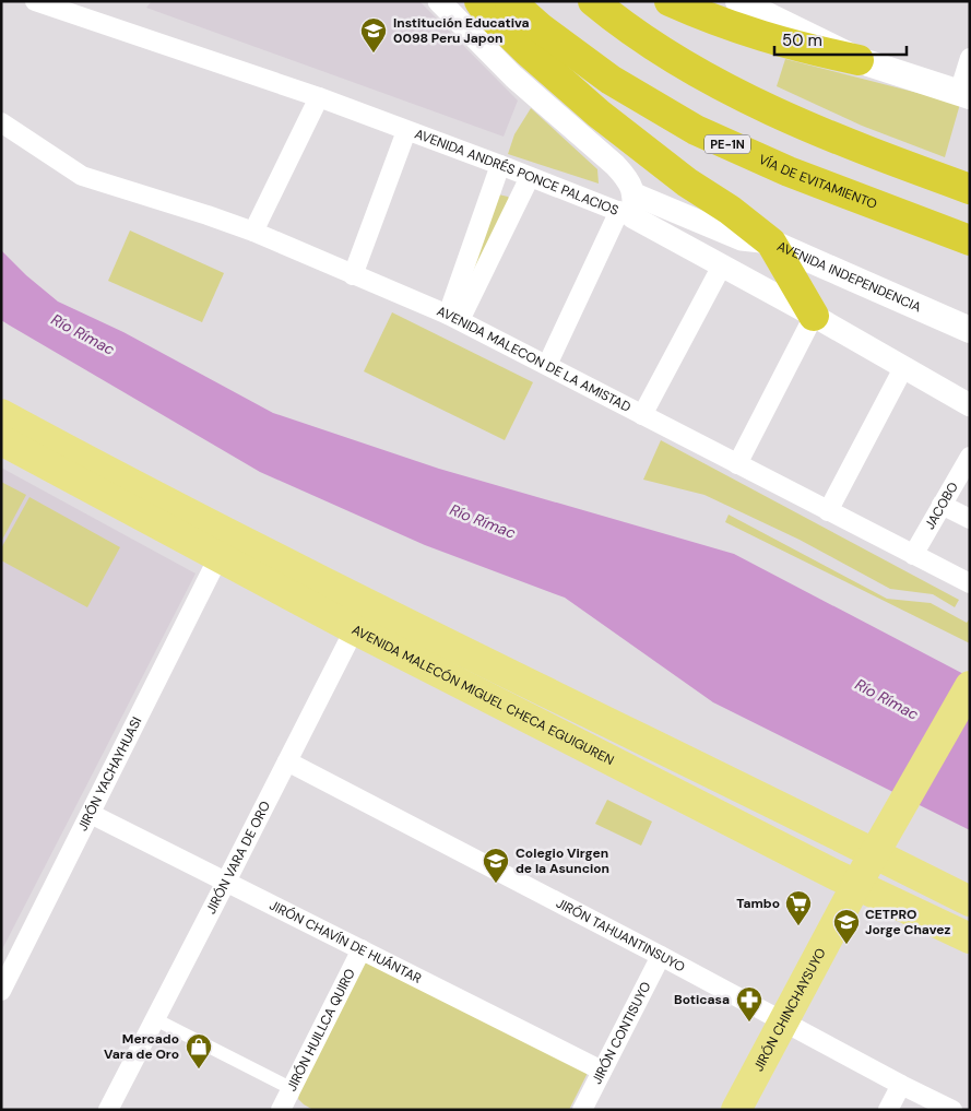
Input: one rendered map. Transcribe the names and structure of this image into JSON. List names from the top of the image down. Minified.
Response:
{"streets":{"highway":["PE-1N","VÍA DE EVITAMIENTO"],"main road":["AVENIDA INDEPENDENCIA","AVENIDA MALECÓN MIGUEL CHECA EGUIGUREN","JIRÓN CHINCHAYSUYO"],"street":["AVENIDA ANDRÉS PONCE PALACIOS","AVENIDA MALECON DE LA AMISTAD","JACOBO","JIRÓN YACHAYHUASI","JIRÓN VARA DE ORO","JIRÓN TAHUANTINSUYO","JIRÓN CHAVÍN DE HUÁNTAR","JIRÓN HUILLCA QUIRO","JIRÓN CONTISUYO"]},"crossings":[["AVENIDA ANDRÉS PONCE PALACIOS","AVENIDA INDEPENDENCIA"],["AVENIDA MALECON DE LA AMISTAD","JACOBO"],["AVENIDA MALECÓN MIGUEL CHECA EGUIGUREN","JIRÓN YACHAYHUASI"],["AVENIDA MALECÓN MIGUEL CHECA EGUIGUREN","JIRÓN VARA DE ORO"],["AVENIDA MALECÓN MIGUEL CHECA EGUIGUREN","JIRÓN CHINCHAYSUYO"],["JIRÓN YACHAYHUASI","JIRÓN CHAVÍN DE HUÁNTAR"],["JIRÓN VARA DE ORO","JIRÓN TAHUANTINSUYO"],["JIRÓN VARA DE ORO","JIRÓN CHAVÍN DE HUÁNTAR"],["JIRÓN TAHUANTINSUYO","JIRÓN CHINCHAYSUYO"],["JIRÓN TAHUANTINSUYO","JIRÓN CONTISUYO"],["JIRÓN CHAVÍN DE HUÁNTAR","JIRÓN HUILLCA QUIRO"],["JIRÓN CHAVÍN DE HUÁNTAR","JIRÓN CONTISUYO"]],"water":["Río Rímac"],"places":{"school or university":["Institución Educativa 0098 Peru Japon","Colegio Virgen de la Asuncion","CETPRO Jorge Chavez"],"supermarket":["Tambo"],"pharmacy":["Boticasa"],"shop":["Mercado Vara de Oro"]},"scale_bar":"50 m"}
